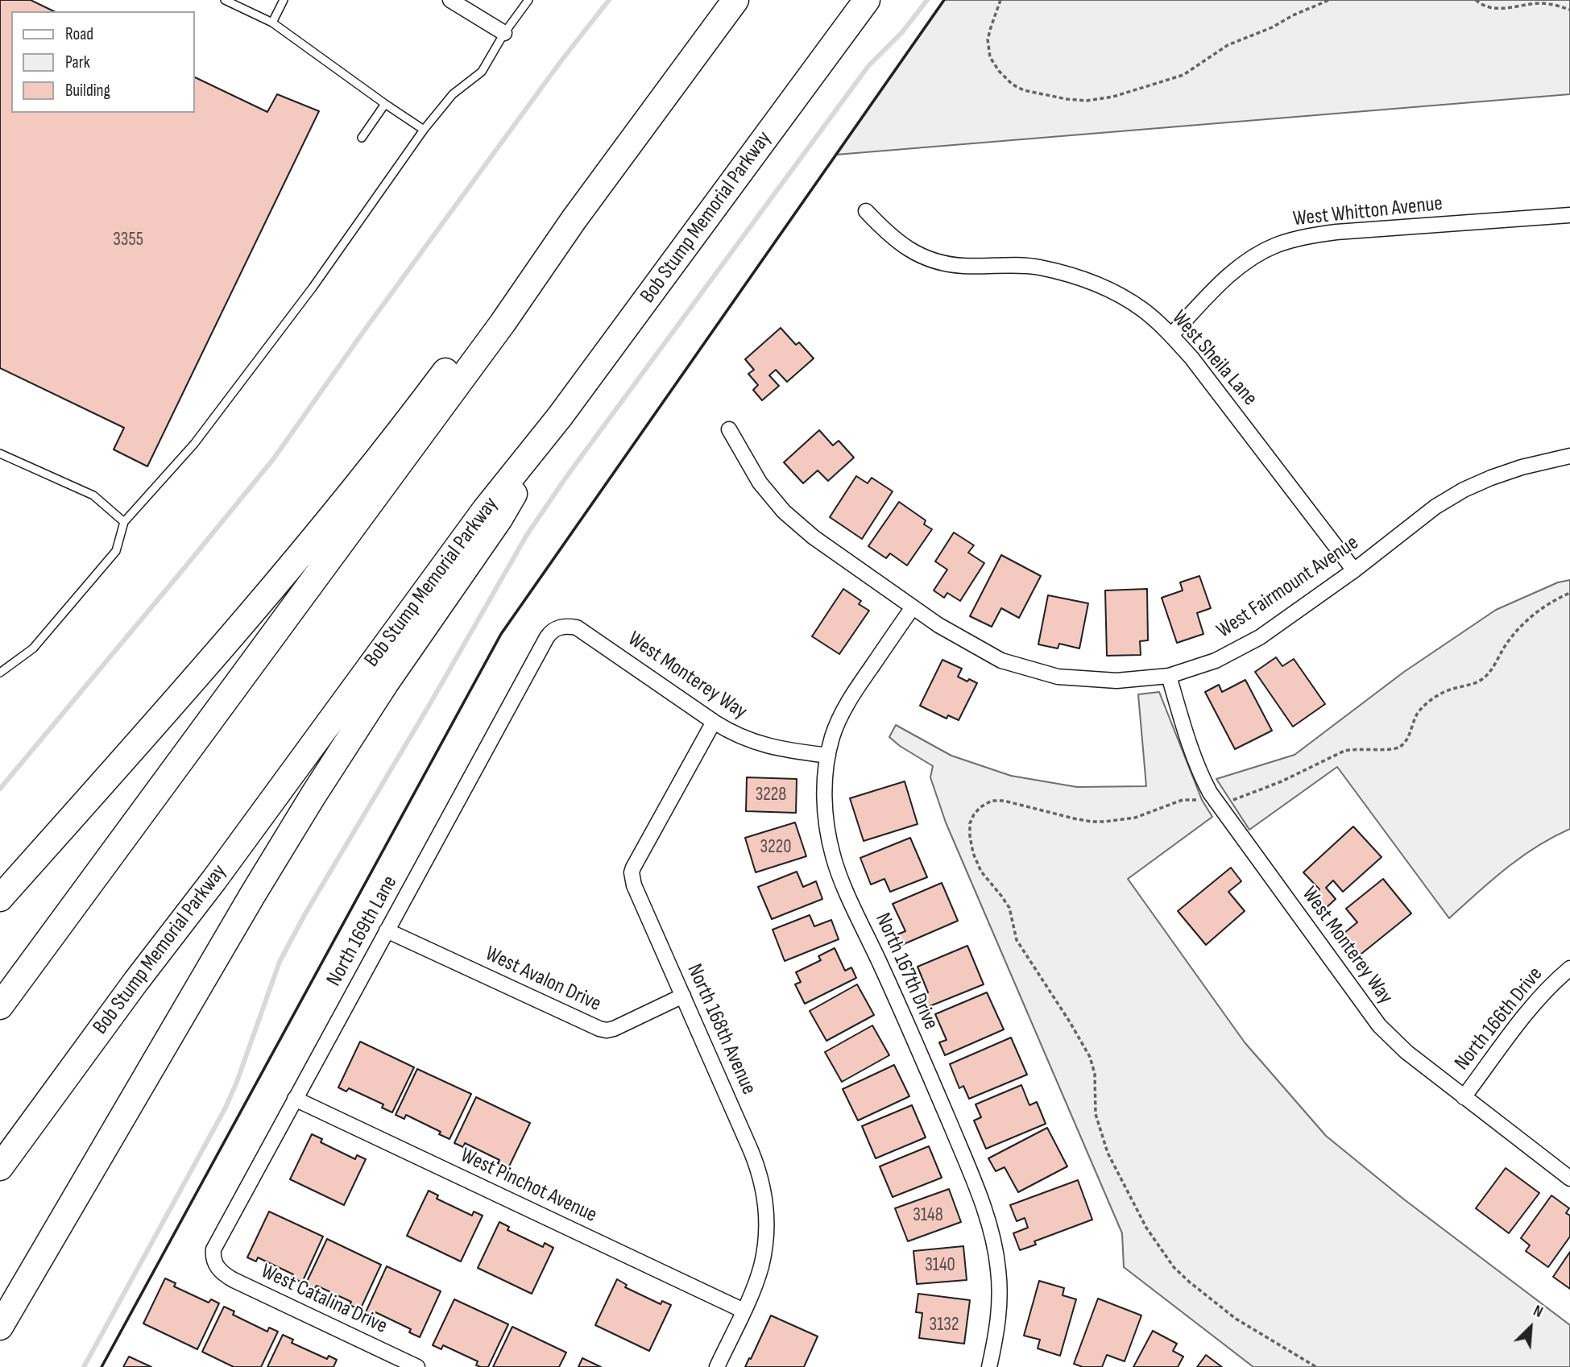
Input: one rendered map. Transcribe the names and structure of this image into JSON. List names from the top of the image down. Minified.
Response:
{"streets":{"highway":["Bob Stump Memorial Parkway"],"street":["West Whitton Avenue","West Sheila Lane","West Fairmount Avenue","West Monterey Way","North 169th Lane","North 167th Drive","West Avalon Drive","North 166th Drive","North 168th Avenue","West Pinchot Avenue","West Catalina Drive"]},"crossings":[["West Whitton Avenue","West Sheila Lane"],["West Sheila Lane","West Fairmount Avenue"],["West Fairmount Avenue","West Monterey Way"],["West Fairmount Avenue","North 167th Drive"],["West Monterey Way","North 169th Lane"],["West Monterey Way","North 167th Drive"],["West Monterey Way","North 166th Drive"],["West Monterey Way","North 168th Avenue"],["North 169th Lane","West Avalon Drive"],["North 169th Lane","West Pinchot Avenue"],["North 169th Lane","West Catalina Drive"],["West Avalon Drive","North 168th Avenue"],["North 168th Avenue","West Pinchot Avenue"]],"house_numbers":["3355","3228","3220","3148","3140","3132"],"legend":["Road","Park","Building"],"north":"top right"}
